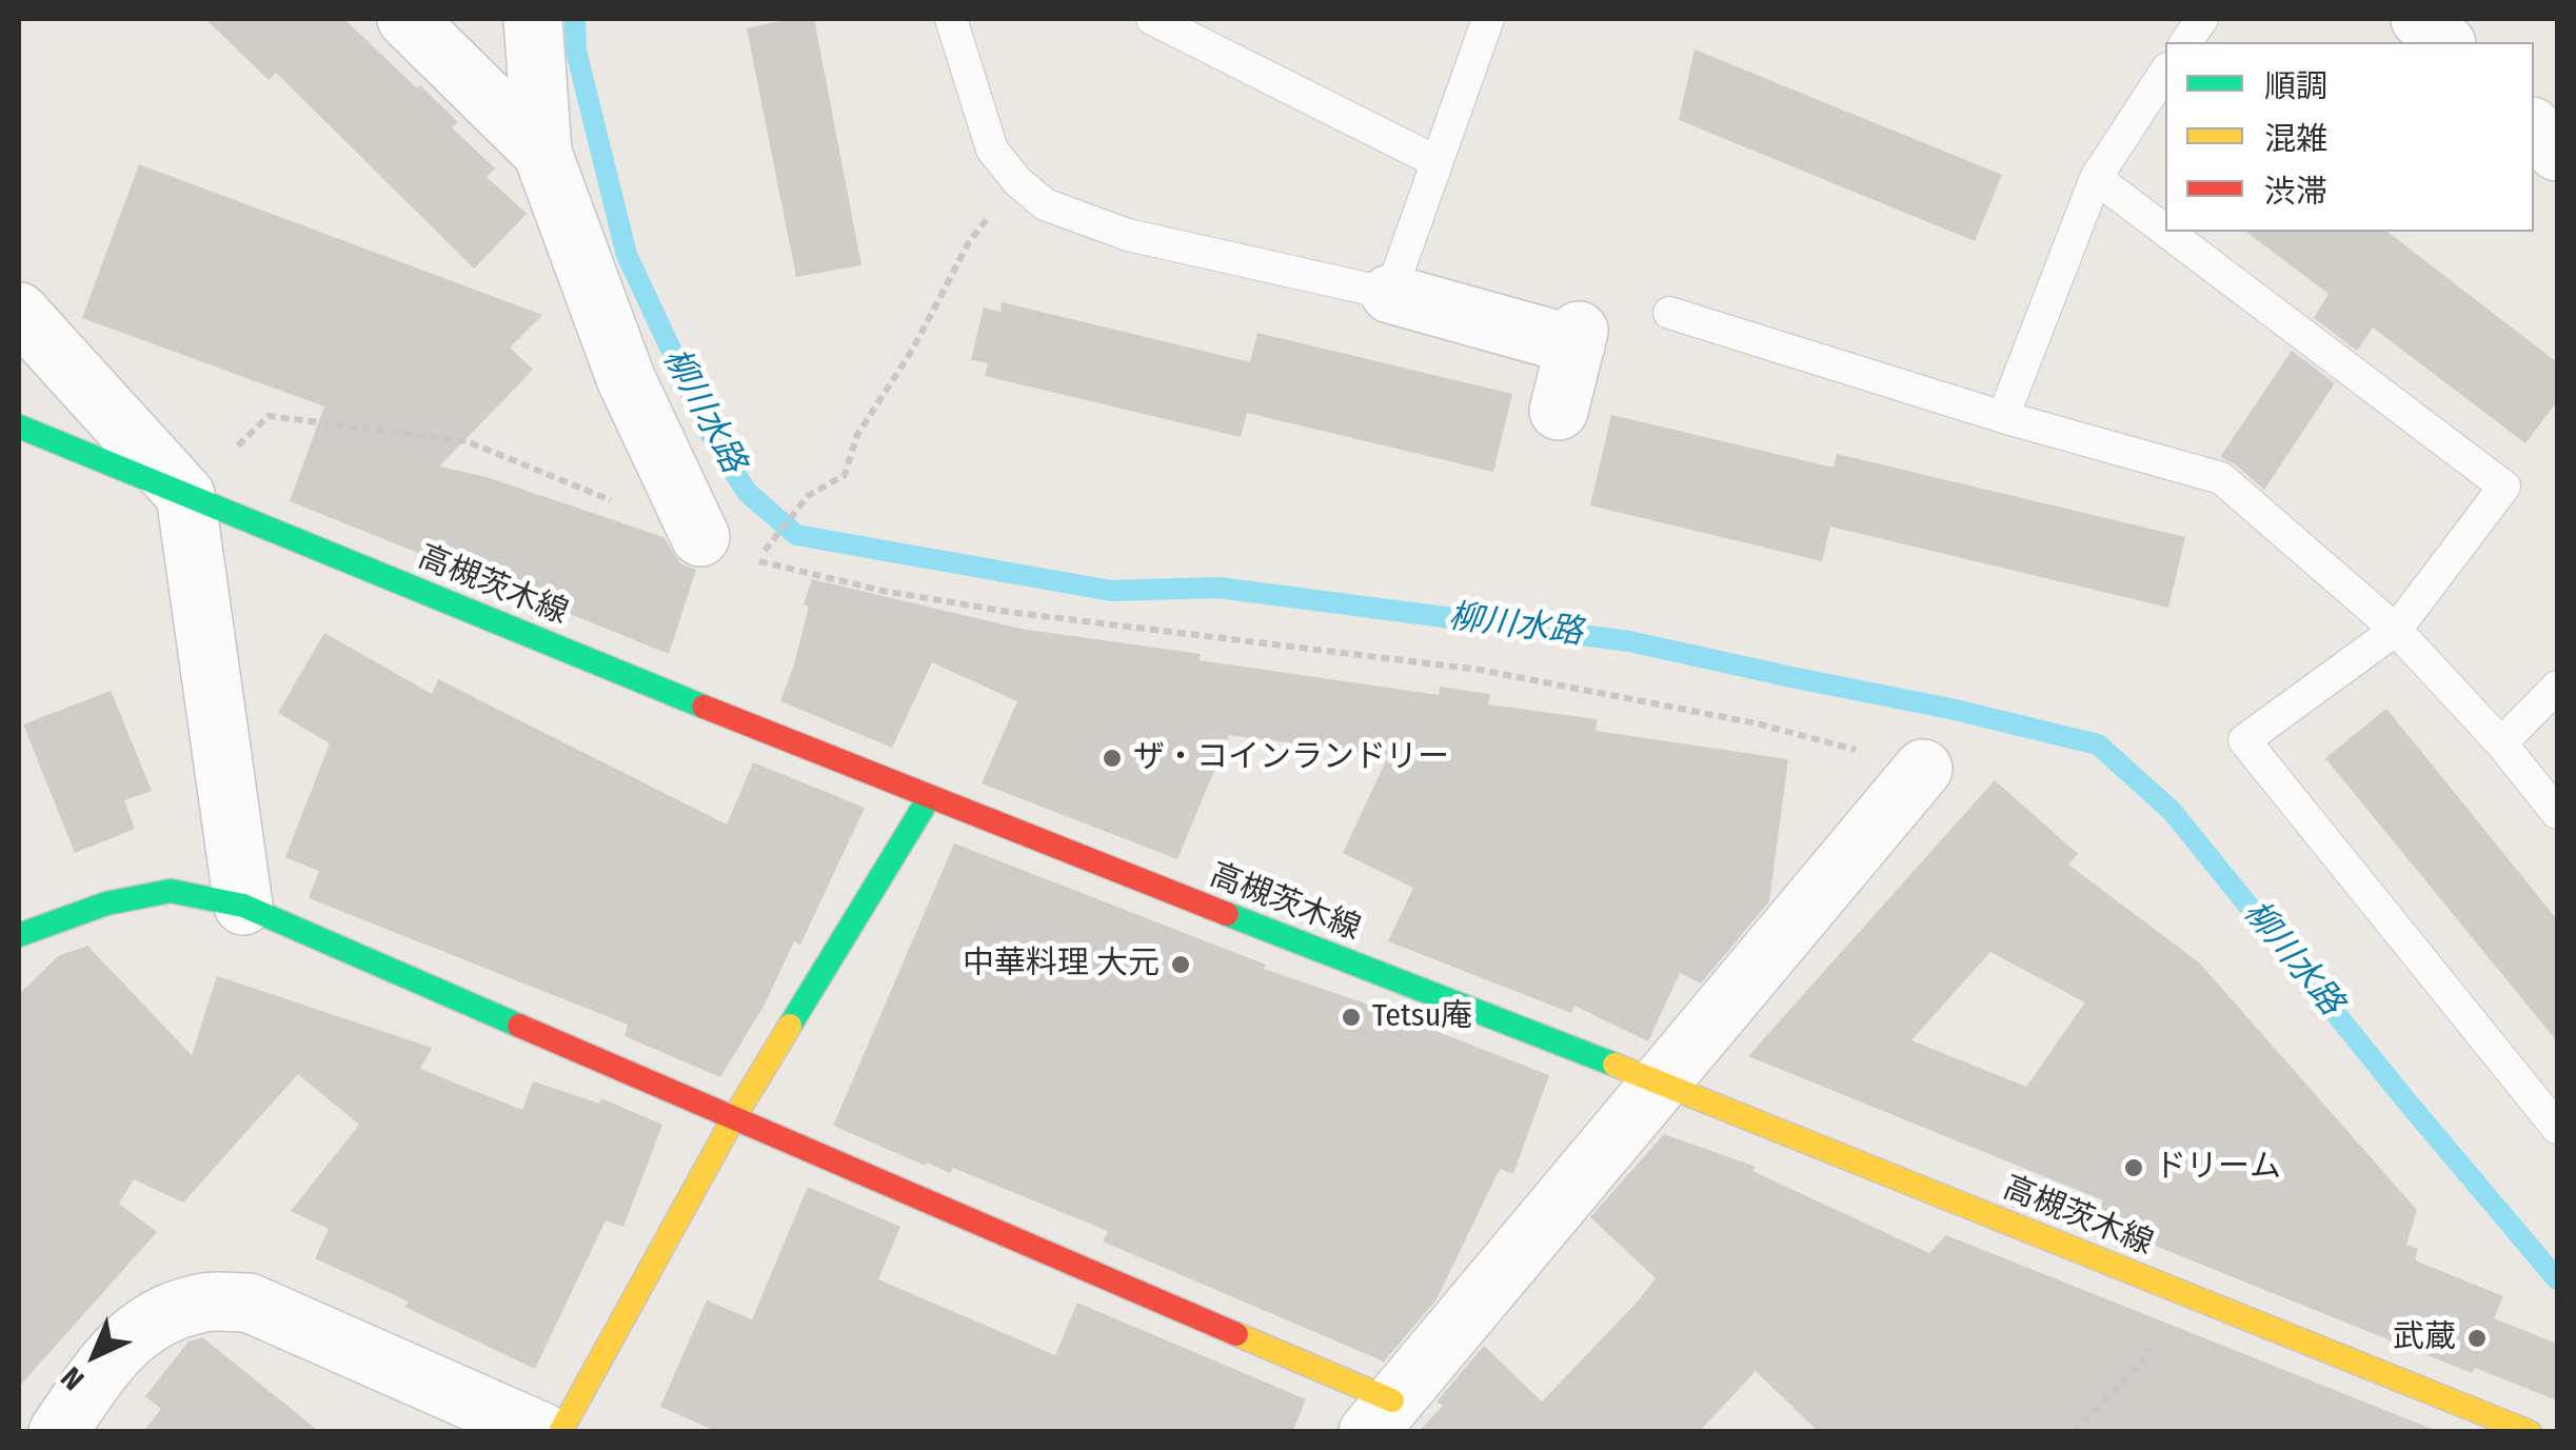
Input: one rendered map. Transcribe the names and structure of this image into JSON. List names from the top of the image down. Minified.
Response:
{"streets":{"main road":["高槻茨木線"]},"water":["柳川水路"],"places":["ザ・コインランドリー","中華料理 大元","Tetsu庵","ドリーム","武蔵"],"legend":["順調","混雑","渋滞"],"north":"bottom left"}
